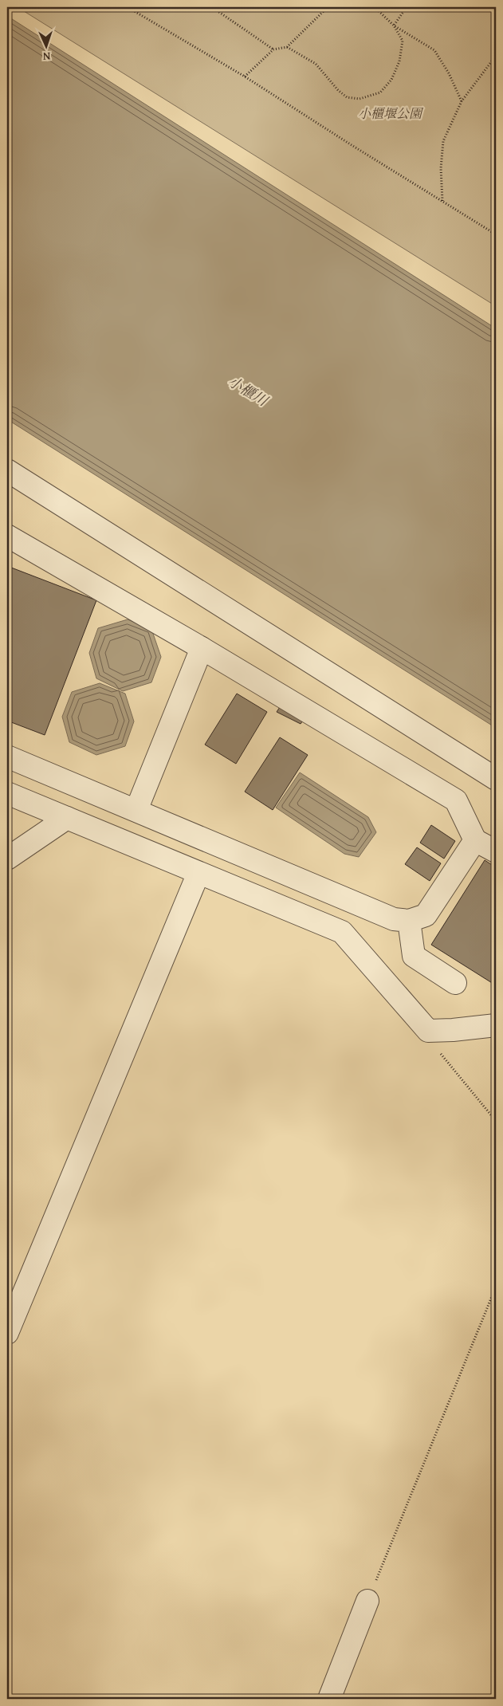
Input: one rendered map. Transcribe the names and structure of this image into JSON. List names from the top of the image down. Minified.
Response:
{"water":["小櫃川"],"parks":["小櫃堰公園"],"north":"bottom"}
